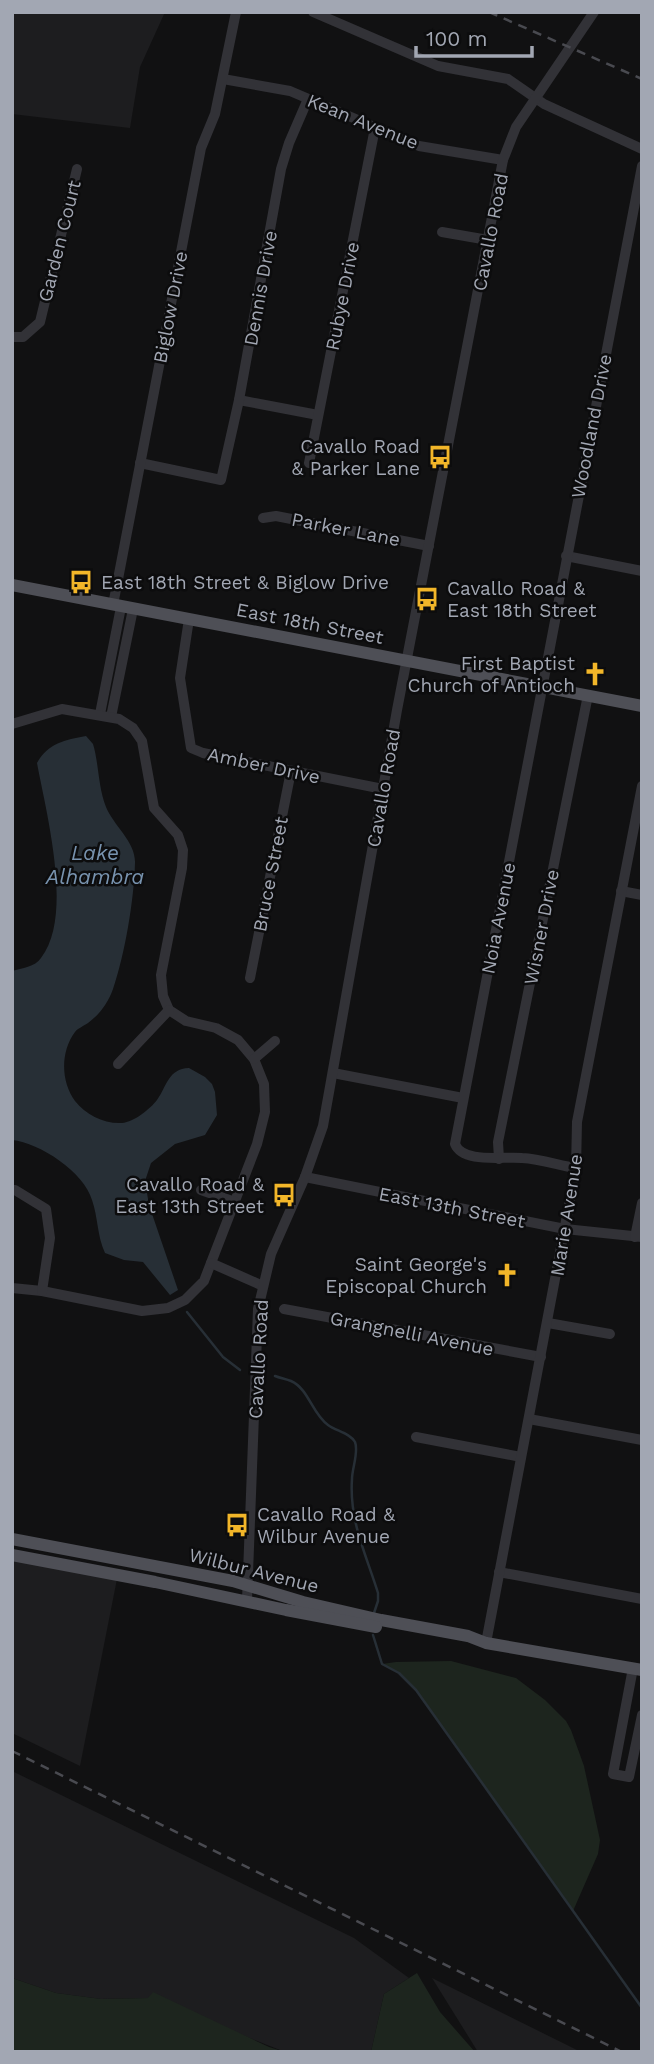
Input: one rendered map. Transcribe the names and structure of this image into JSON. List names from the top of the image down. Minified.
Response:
{"streets":{"main road":["East 18th Street","Wilbur Avenue"],"street":["Kean Avenue","Cavallo Road","Garden Court","Dennis Drive","Rubye Drive","Biglow Drive","Woodland Drive","Parker Lane","Amber Drive","Bruce Street","Noia Avenue","Wisner Drive","East 13th Street","Marie Avenue","Grangnelli Avenue"]},"crossings":[["Kean Avenue","Cavallo Road"],["Kean Avenue","Dennis Drive"],["Kean Avenue","Rubye Drive"],["Kean Avenue","Biglow Drive"],["Cavallo Road","Parker Lane"],["Cavallo Road","East 18th Street"],["Cavallo Road","Amber Drive"],["Cavallo Road","East 13th Street"],["Cavallo Road","Wilbur Avenue"],["Dennis Drive","Biglow Drive"],["Biglow Drive","East 18th Street"],["Woodland Drive","East 18th Street"],["Woodland Drive","Noia Avenue"],["East 18th Street","Amber Drive"],["East 18th Street","Noia Avenue"],["East 18th Street","Wisner Drive"],["Amber Drive","Bruce Street"],["Noia Avenue","Wisner Drive"],["East 13th Street","Marie Avenue"],["Marie Avenue","Grangnelli Avenue"],["Marie Avenue","Wilbur Avenue"]],"water":["Lake Alhambra"],"places":{"bus stop":["Cavallo Road & Parker Lane","East 18th Street & Biglow Drive","Cavallo Road & East 18th Street","Cavallo Road & East 13th Street","Cavallo Road & Wilbur Avenue"],"church":["First Baptist Church of Antioch","Saint George's Episcopal Church"]},"scale_bar":"100 m"}
